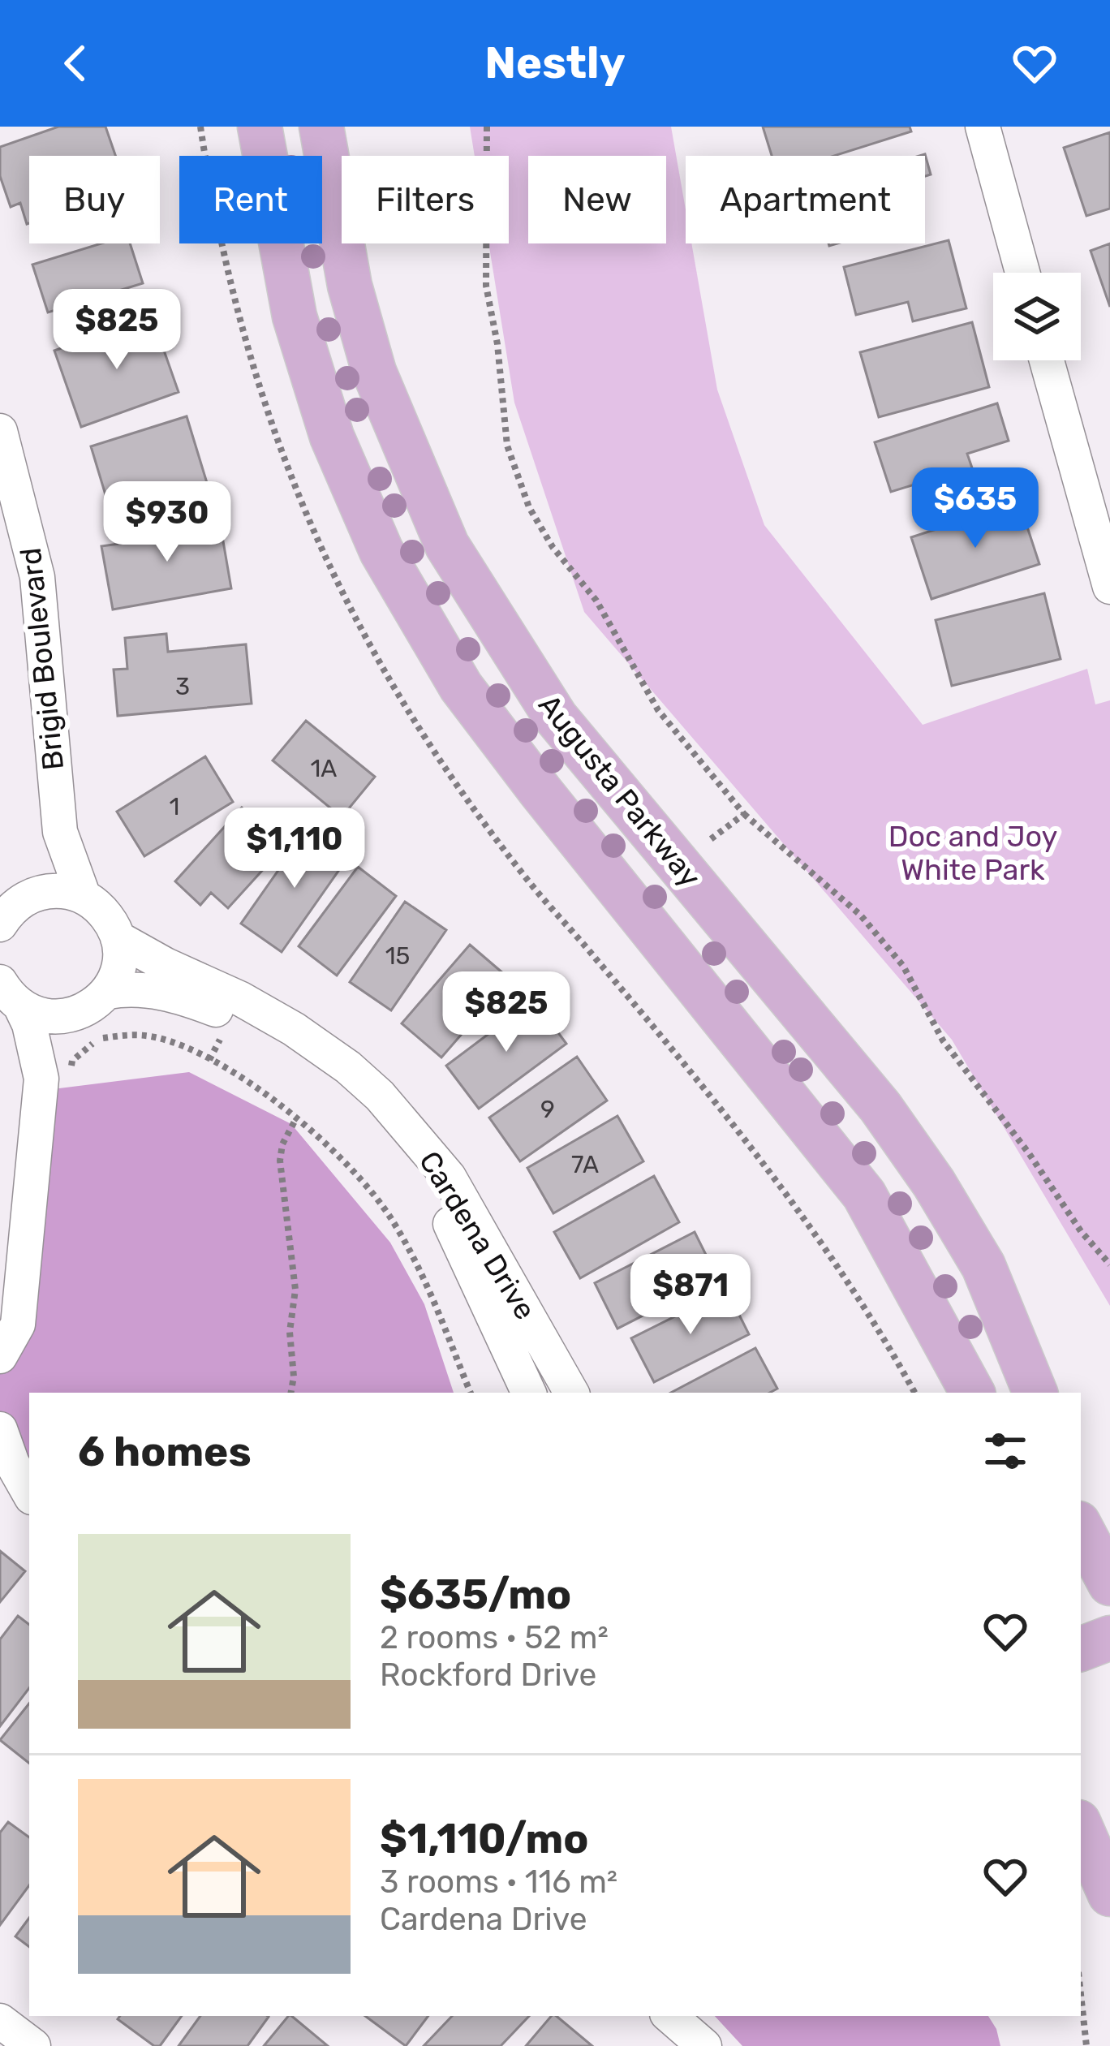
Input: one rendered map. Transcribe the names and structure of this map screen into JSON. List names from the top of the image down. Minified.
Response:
{"streets":{"main road":["Augusta Parkway"],"street":["Brigid Boulevard","Cardena Drive"]},"parks":["Doc and Joy White Park"],"house_numbers":["3","1A","1","15","9","7A"],"page":{"header":"Nestly","chip":["Buy","Rent","Filters","New","Apartment"],"price":["$825","$635","$930","$1,110","$825","$871"],"heading":"6 homes","list":[{"name":"$635/mo","note":"2 rooms · 52 m² · Rockford Drive"},{"name":"$1,110/mo","note":"3 rooms · 116 m² · Cardena Drive"}]}}
